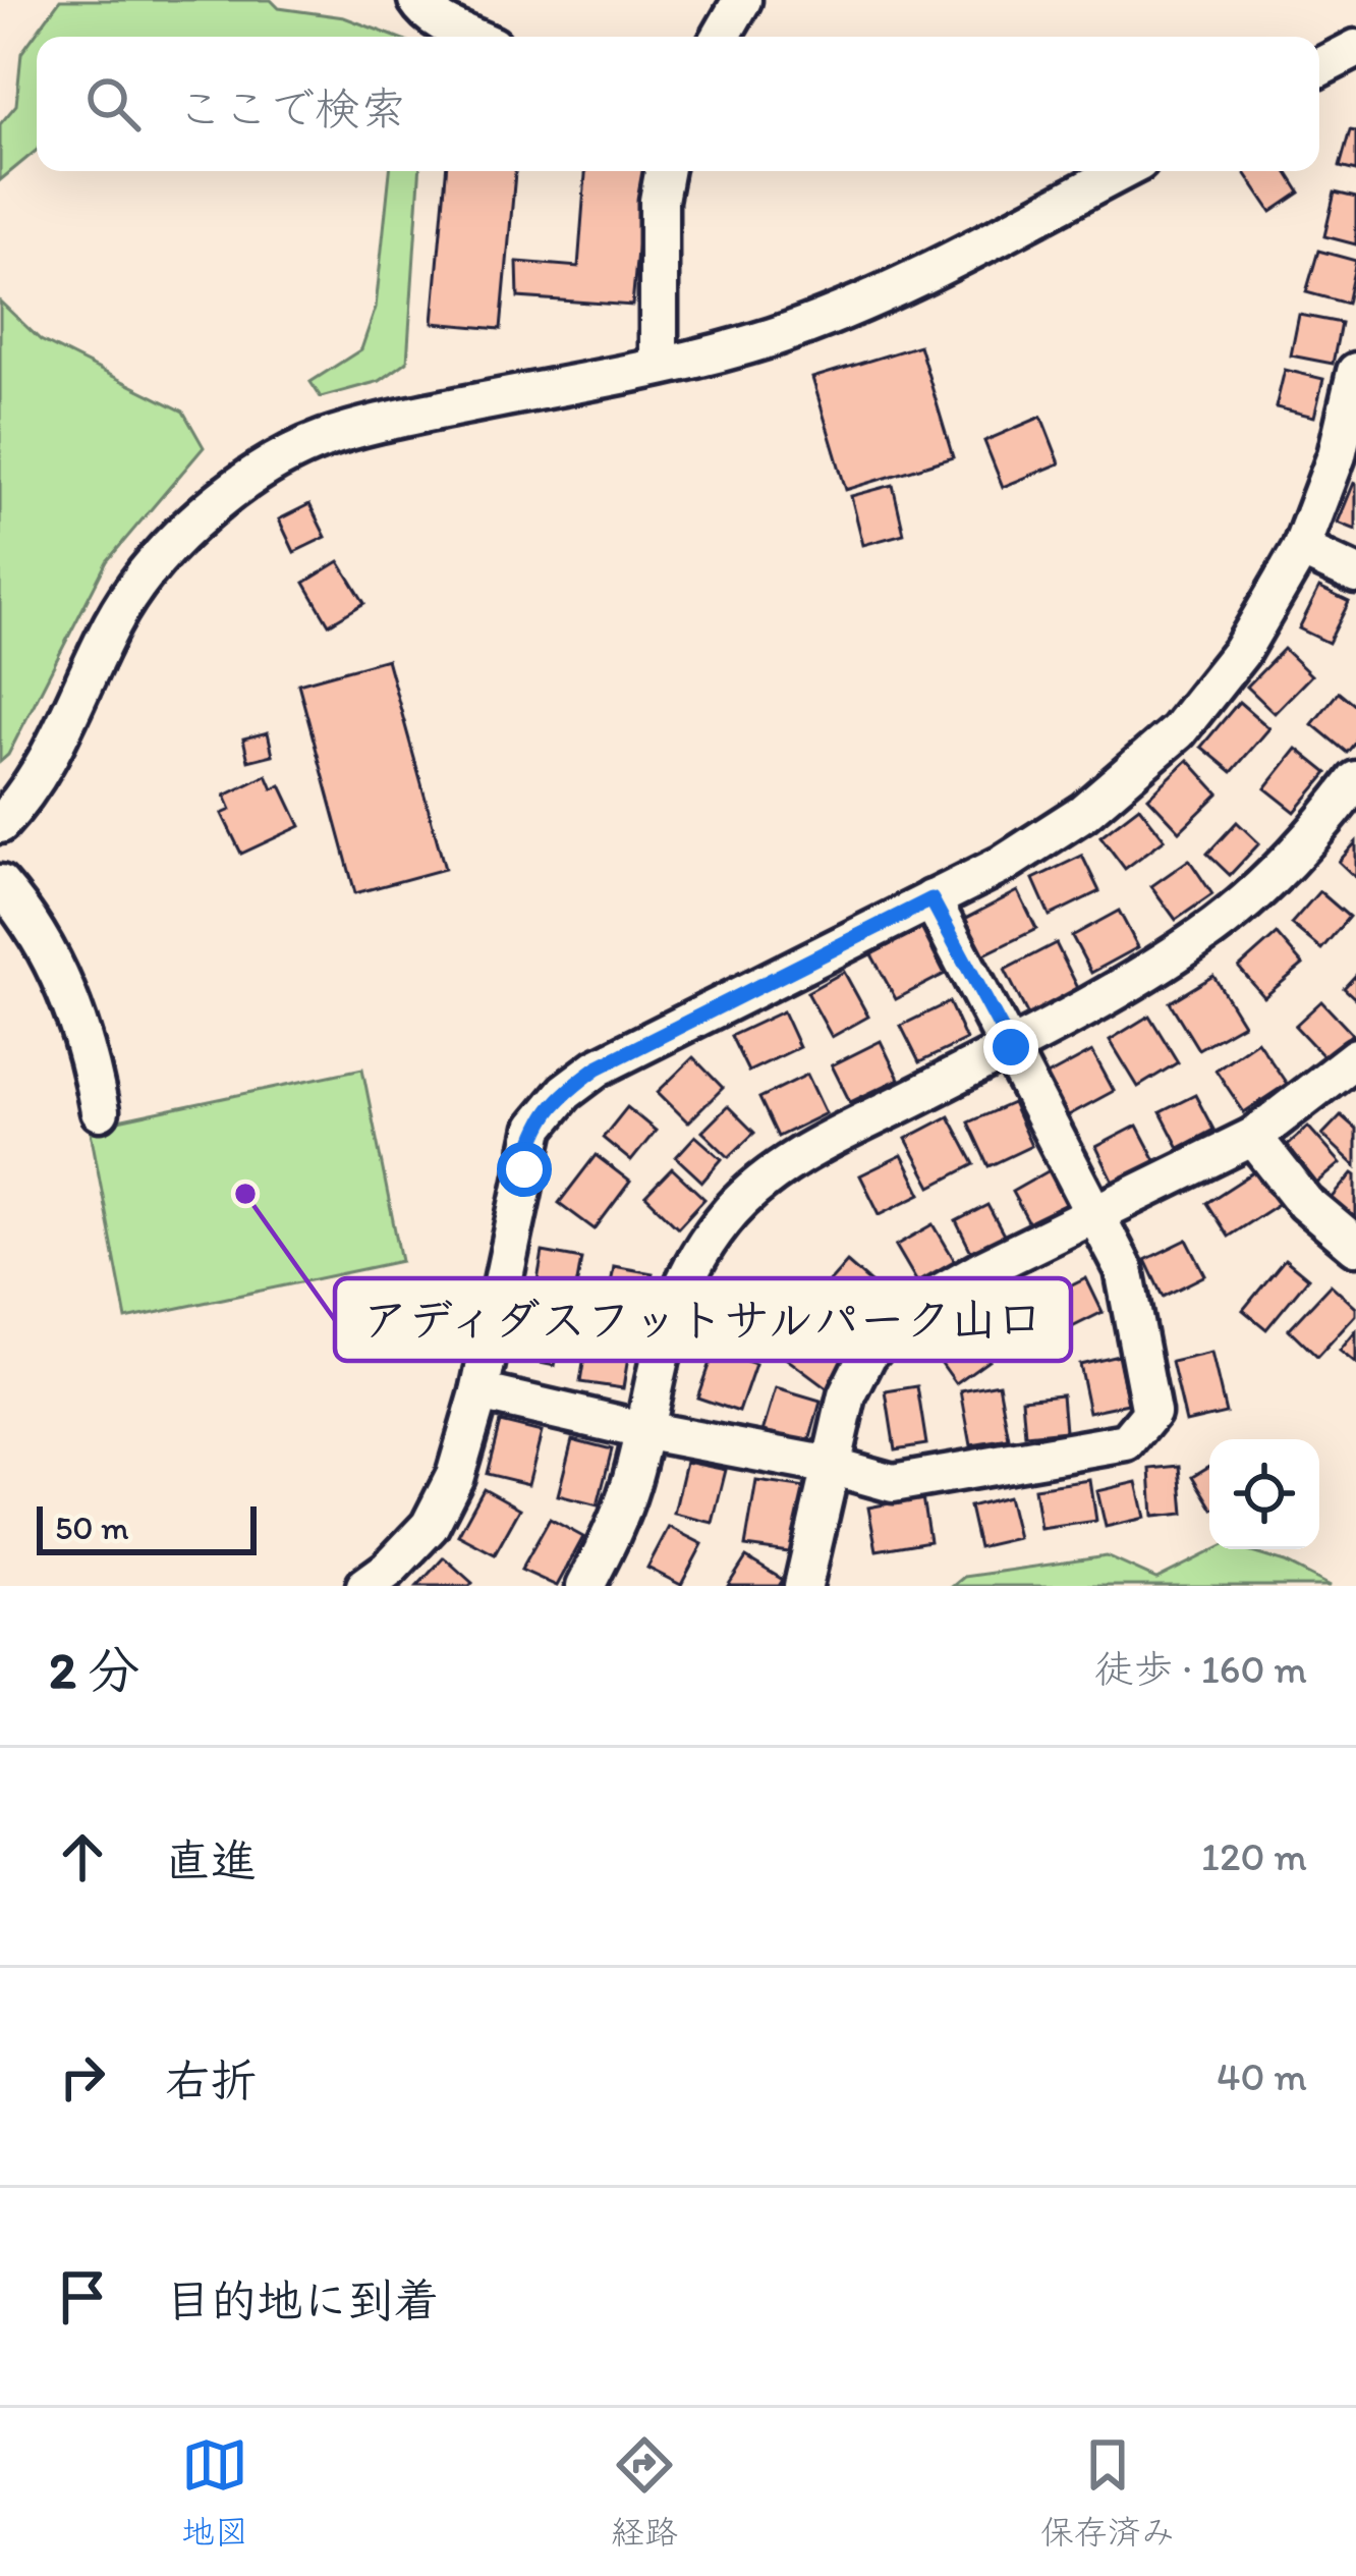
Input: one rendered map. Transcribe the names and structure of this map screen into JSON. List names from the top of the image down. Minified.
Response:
{"places":["アディダスフットサルパーク山口"],"scale_bar":"50 m","page":{"search":"ここで検索","scale":"50 m","heading":["2 分","徒歩 · 160 m"],"list":[["直進","120 m"],["右折","40 m"],"目的地に到着"],"nav":["地図","経路","保存済み"]}}
